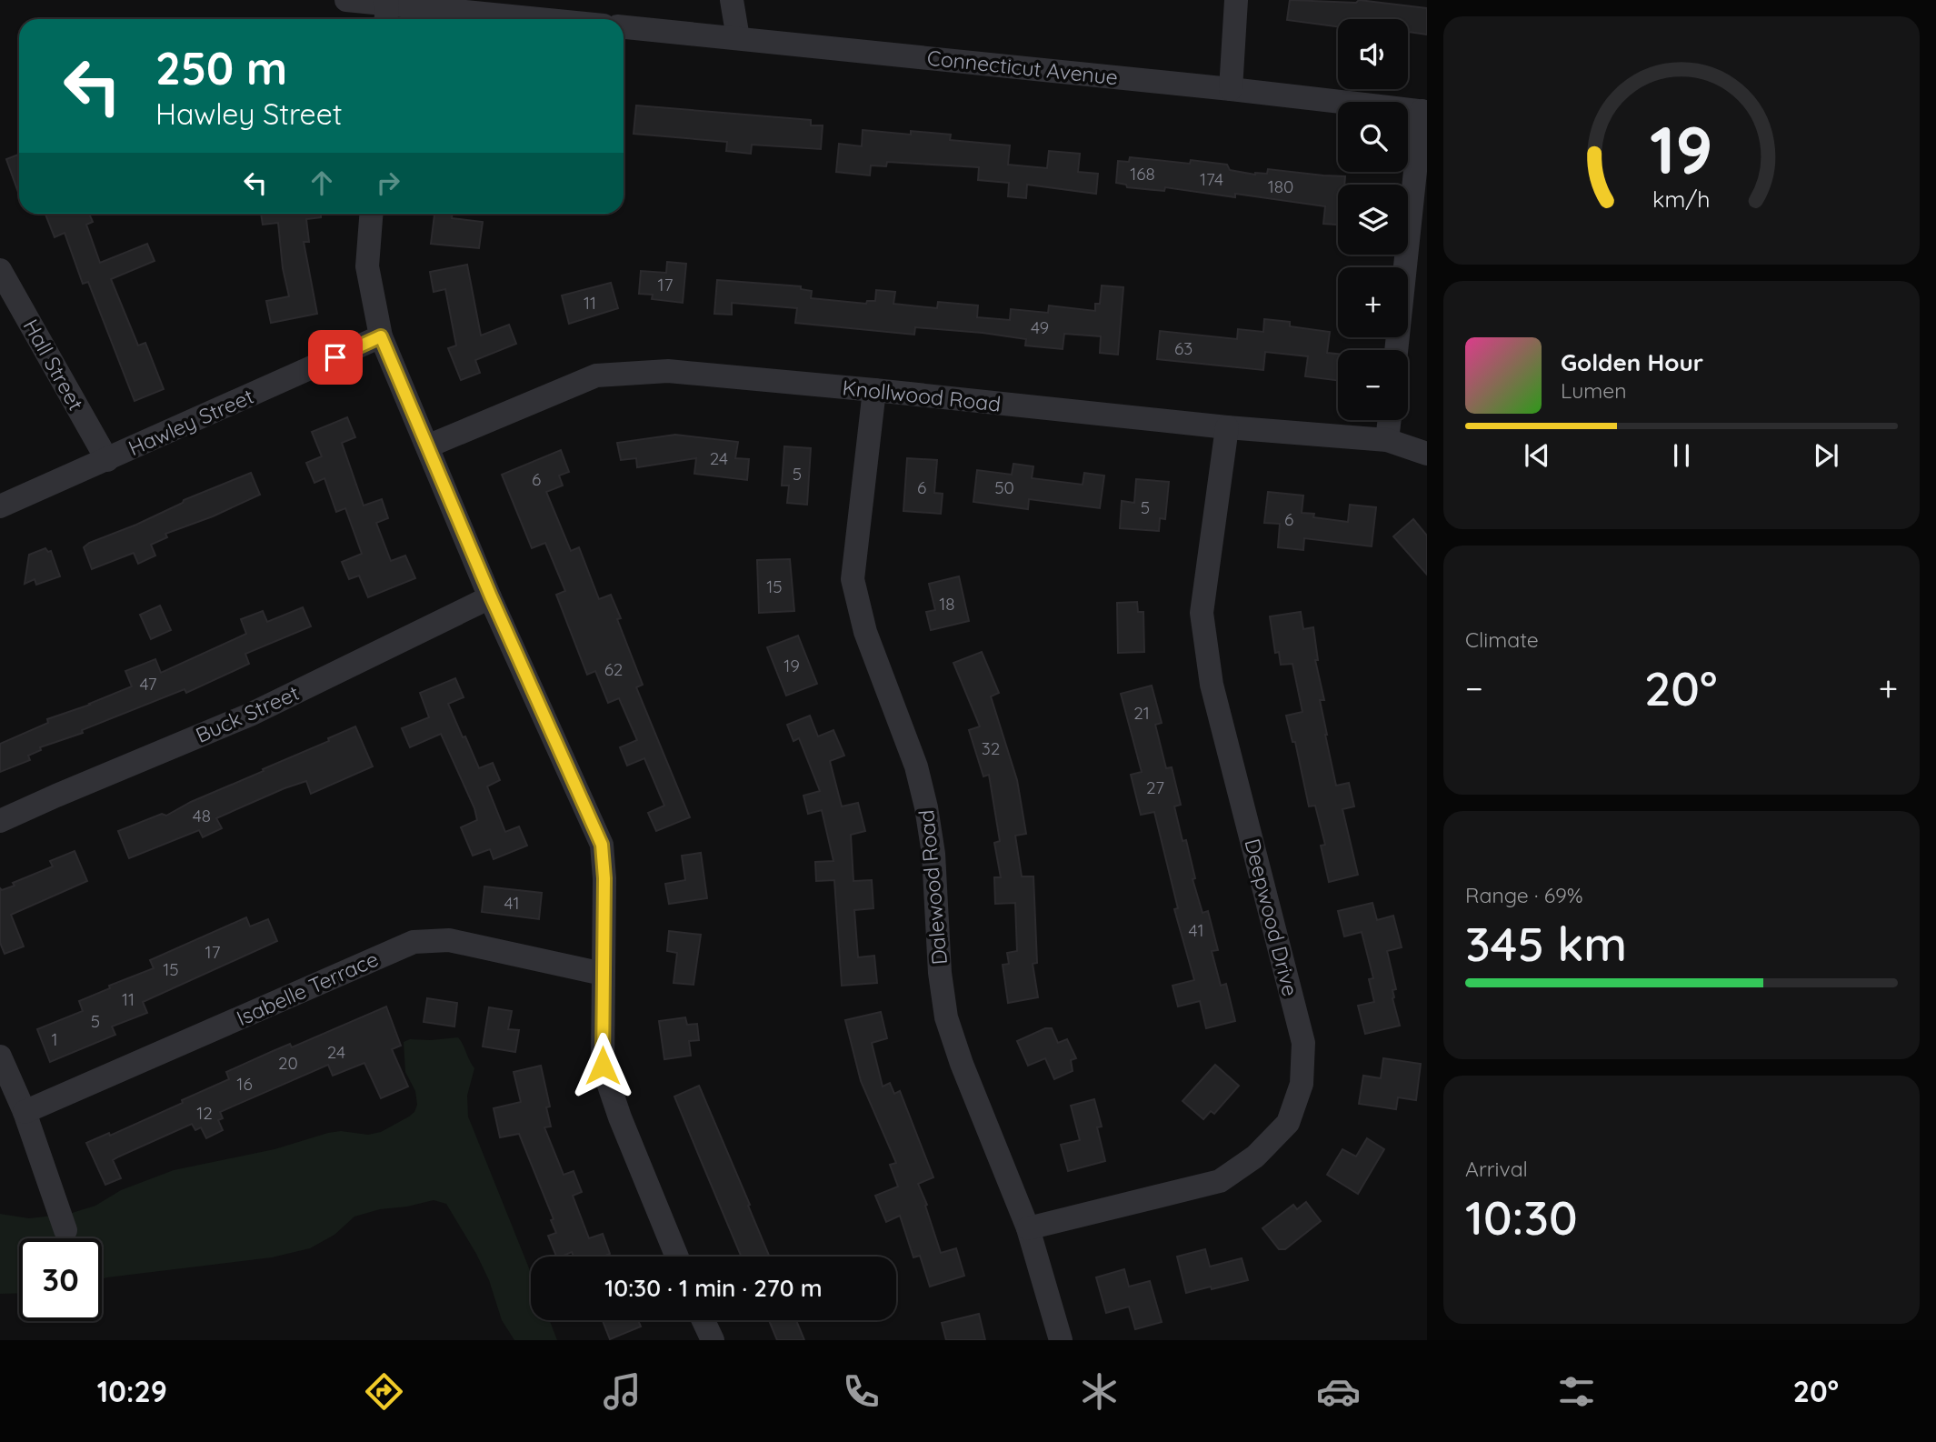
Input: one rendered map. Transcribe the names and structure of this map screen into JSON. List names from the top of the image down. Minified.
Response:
{"streets":{"street":["Connecticut Avenue","Hall Street","Knollwood Road","Hawley Street","Buck Street","Dalewood Road","Deepwood Drive","Isabelle Terrace"]},"crossings":[["Hall Street","Hawley Street"],["Knollwood Road","Dalewood Road"],["Knollwood Road","Deepwood Drive"],["Dalewood Road","Deepwood Drive"]],"house_numbers":["168","174","180","17","11","49","63","24","5","6","6","50","5","6","15","18","19","62","47","21","32","27","48","41","41","17","15","11","5","1","24","20","16","12"],"page":{"map_buttons":["+","−"],"turn":["250 m","Hawley Street"],"song":["Golden Hour","Lumen"],"tile":["Climate",["Range · 69%","345 km"],["Arrival","10:30"]],"heat":["−","20°","+"],"limit":"30","trip":"10:30 · 1 min · 270 m","tabs":["10:29","20°"],"gauge":["19","km/h"]}}
